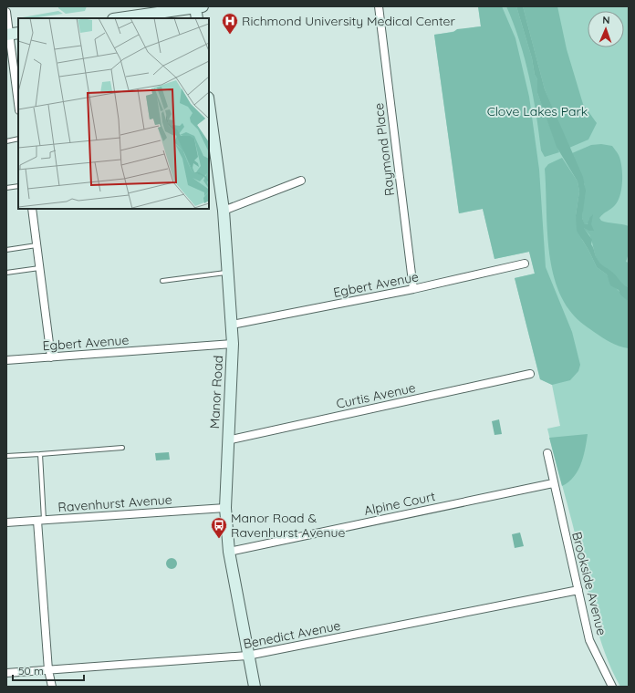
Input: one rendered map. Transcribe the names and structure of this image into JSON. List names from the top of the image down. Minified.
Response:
{"streets":{"street":["Raymond Place","Egbert Avenue","Manor Road","Curtis Avenue","Ravenhurst Avenue","Alpine Court","Brookside Avenue","Benedict Avenue"]},"crossings":[["Raymond Place","Egbert Avenue"],["Egbert Avenue","Manor Road"],["Manor Road","Curtis Avenue"],["Manor Road","Ravenhurst Avenue"],["Manor Road","Alpine Court"],["Manor Road","Benedict Avenue"],["Alpine Court","Brookside Avenue"],["Brookside Avenue","Benedict Avenue"]],"parks":["Clove Lakes Park"],"places":{"hospital":["Richmond University Medical Center"],"bus stop":["Manor Road & Ravenhurst Avenue"]},"scale_bar":"50 m","north":"top"}
